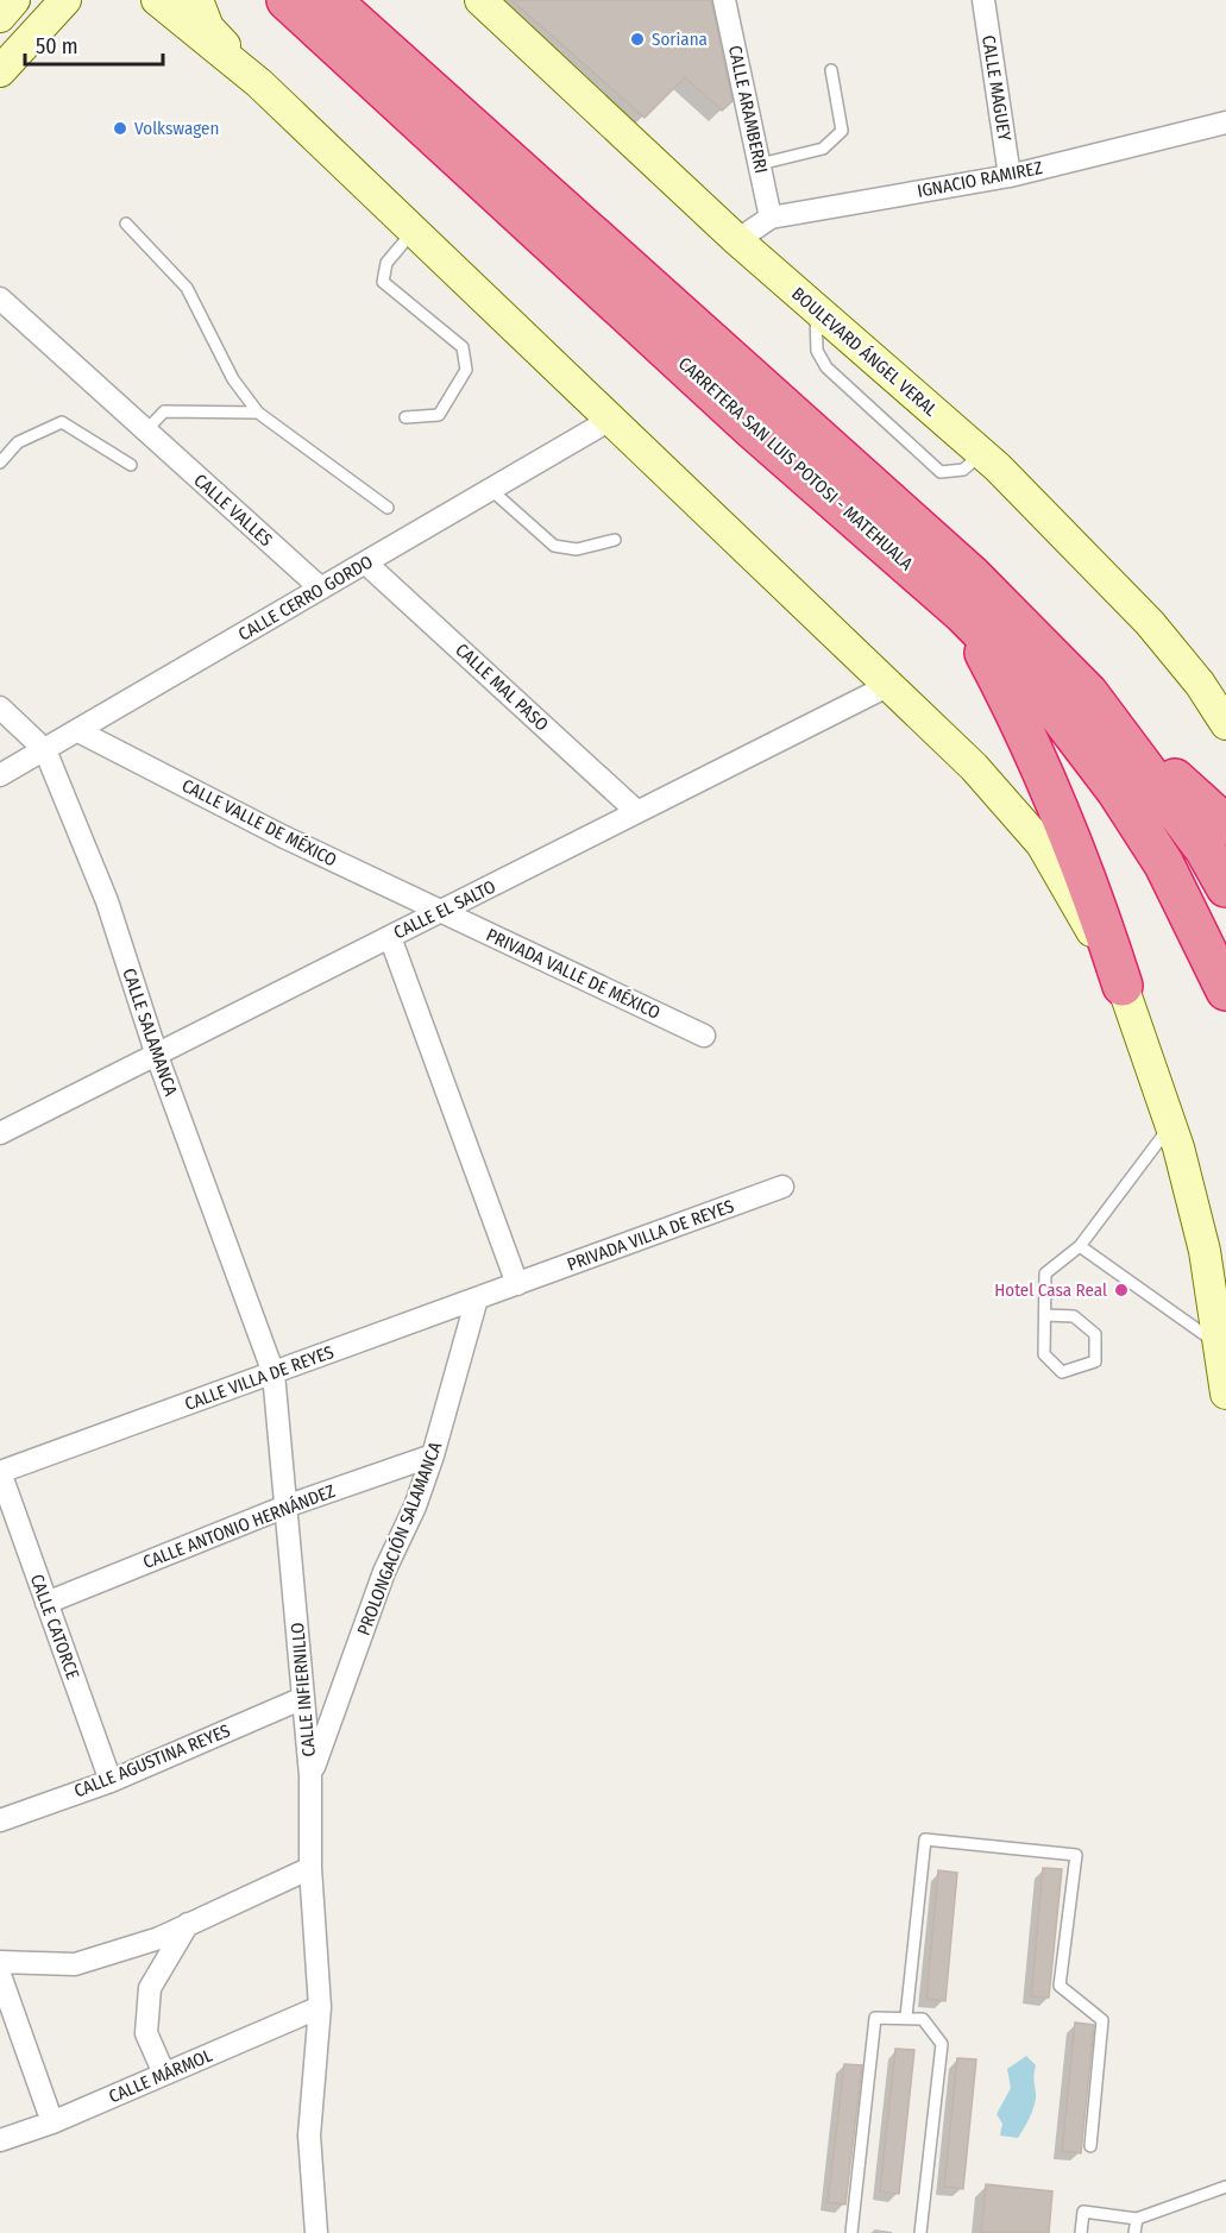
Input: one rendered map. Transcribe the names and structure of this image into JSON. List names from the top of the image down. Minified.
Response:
{"streets":{"highway":["CARRETERA SAN LUIS POTOSI - MATEHUALA"],"street":["CALLE MAGUEY","CALLE ARAMBERRI","IGNACIO RAMIREZ","BOULEVARD ÁNGEL VERAL","CALLE VALLES","CALLE CERRO GORDO","CALLE MAL PASO","CALLE VALLE DE MÉXICO","CALLE EL SALTO","PRIVADA VALLE DE MÉXICO","CALLE SALAMANCA","PRIVADA VILLA DE REYES","CALLE VILLA DE REYES","CALLE ANTONIO HERNÁNDEZ","PROLONGACIÓN SALAMANCA","CALLE CATORCE","CALLE INFIERNILLO","CALLE AGUSTINA REYES","CALLE MÁRMOL"]},"crossings":[["CALLE MAGUEY","IGNACIO RAMIREZ"],["CALLE ARAMBERRI","IGNACIO RAMIREZ"],["IGNACIO RAMIREZ","BOULEVARD ÁNGEL VERAL"],["CALLE VALLES","CALLE CERRO GORDO"],["CALLE CERRO GORDO","CALLE MAL PASO"],["CALLE CERRO GORDO","CALLE VALLE DE MÉXICO"],["CALLE CERRO GORDO","CALLE SALAMANCA"],["CALLE MAL PASO","CALLE EL SALTO"],["CALLE VALLE DE MÉXICO","CALLE EL SALTO"],["CALLE VALLE DE MÉXICO","PRIVADA VALLE DE MÉXICO"],["CALLE EL SALTO","PRIVADA VALLE DE MÉXICO"],["CALLE EL SALTO","CALLE SALAMANCA"],["CALLE SALAMANCA","CALLE VILLA DE REYES"],["CALLE SALAMANCA","CALLE INFIERNILLO"],["PRIVADA VILLA DE REYES","CALLE VILLA DE REYES"],["CALLE VILLA DE REYES","PROLONGACIÓN SALAMANCA"],["CALLE VILLA DE REYES","CALLE CATORCE"],["CALLE VILLA DE REYES","CALLE INFIERNILLO"],["CALLE ANTONIO HERNÁNDEZ","PROLONGACIÓN SALAMANCA"],["CALLE ANTONIO HERNÁNDEZ","CALLE CATORCE"],["CALLE ANTONIO HERNÁNDEZ","CALLE INFIERNILLO"],["PROLONGACIÓN SALAMANCA","CALLE INFIERNILLO"],["CALLE CATORCE","CALLE AGUSTINA REYES"],["CALLE INFIERNILLO","CALLE AGUSTINA REYES"],["CALLE INFIERNILLO","CALLE MÁRMOL"]],"places":["Soriana","Volkswagen","Hotel Casa Real"],"scale_bar":"50 m"}
